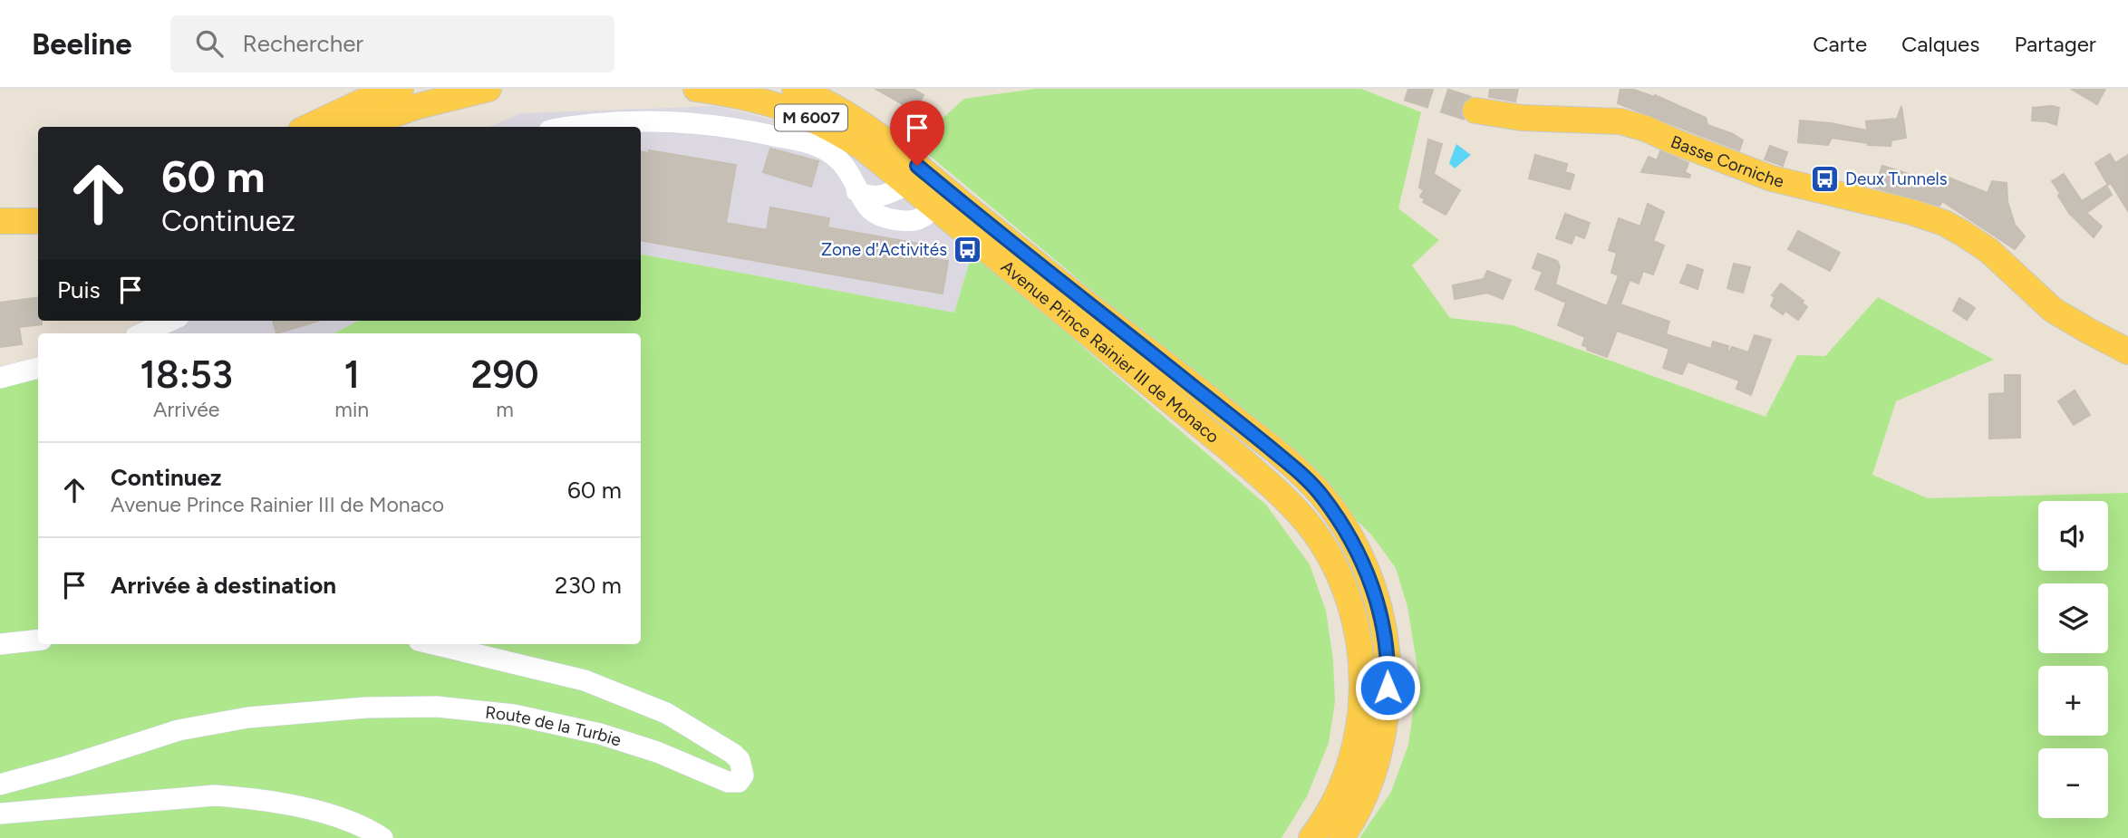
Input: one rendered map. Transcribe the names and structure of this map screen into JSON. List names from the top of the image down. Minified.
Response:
{"streets":{"main road":["M 6007","Basse Corniche","Avenue Prince Rainier III de Monaco"],"street":["Route de la Turbie"]},"places":{"bus stop":["Deux Tunnels","Zone d'Activités"]},"page":{"header":"Beeline","search":"Rechercher","nav":["Carte","Calques","Partager"],"turn":["60 m","Continuez"],"then":"Puis","eta":["18:53","Arrivée","1","min","290","m"],"list":[{"name":"Continuez","note":"Avenue Prince Rainier III de Monaco","value":"60 m"},{"name":"Arrivée à destination","value":"230 m"}],"map_buttons":["+","−"]}}
